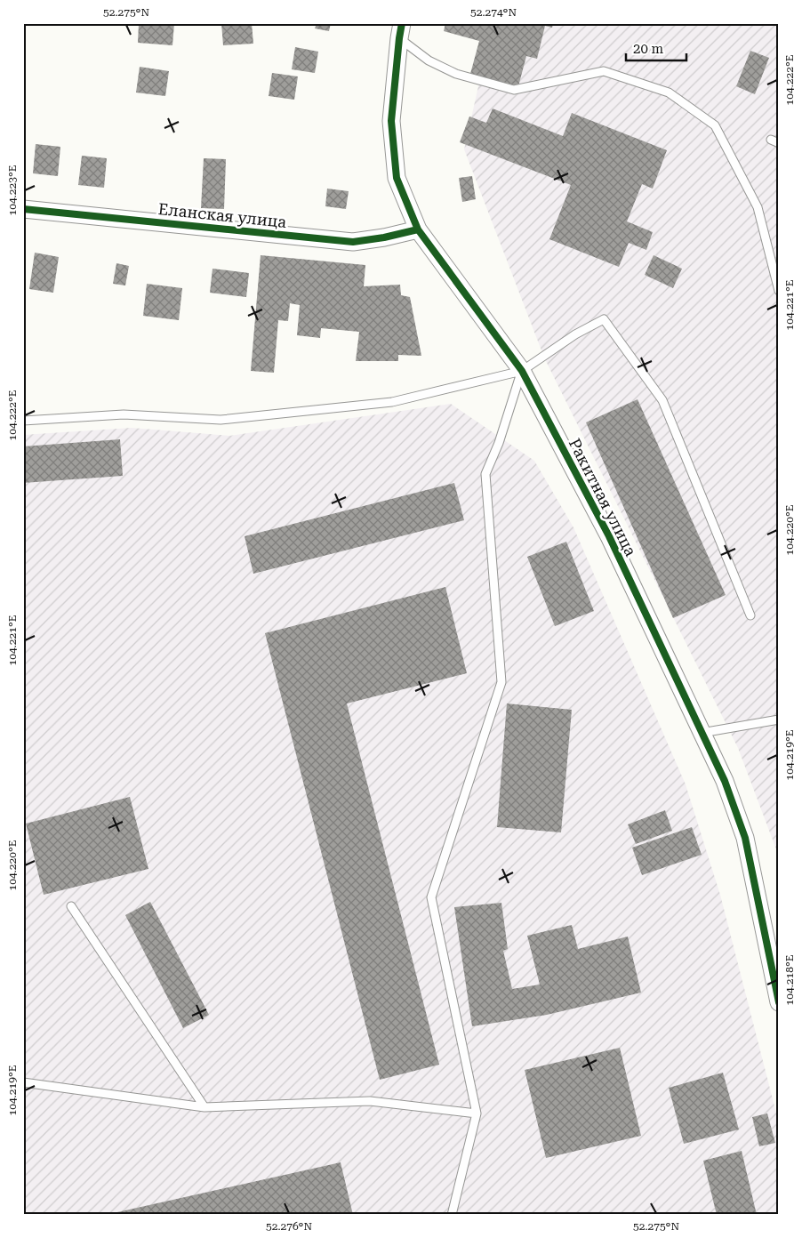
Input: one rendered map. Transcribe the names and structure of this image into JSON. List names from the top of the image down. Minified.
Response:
{"streets":{"street":["Еланская улица","Ракитная улица"]},"crossings":[["Еланская улица","Ракитная улица"]],"scale_bar":"20 m","coordinates":["52.275°N","52.274°N","104.222°E","104.223°E","104.221°E","104.220°E","104.219°E","104.218°E","52.276°N"]}
